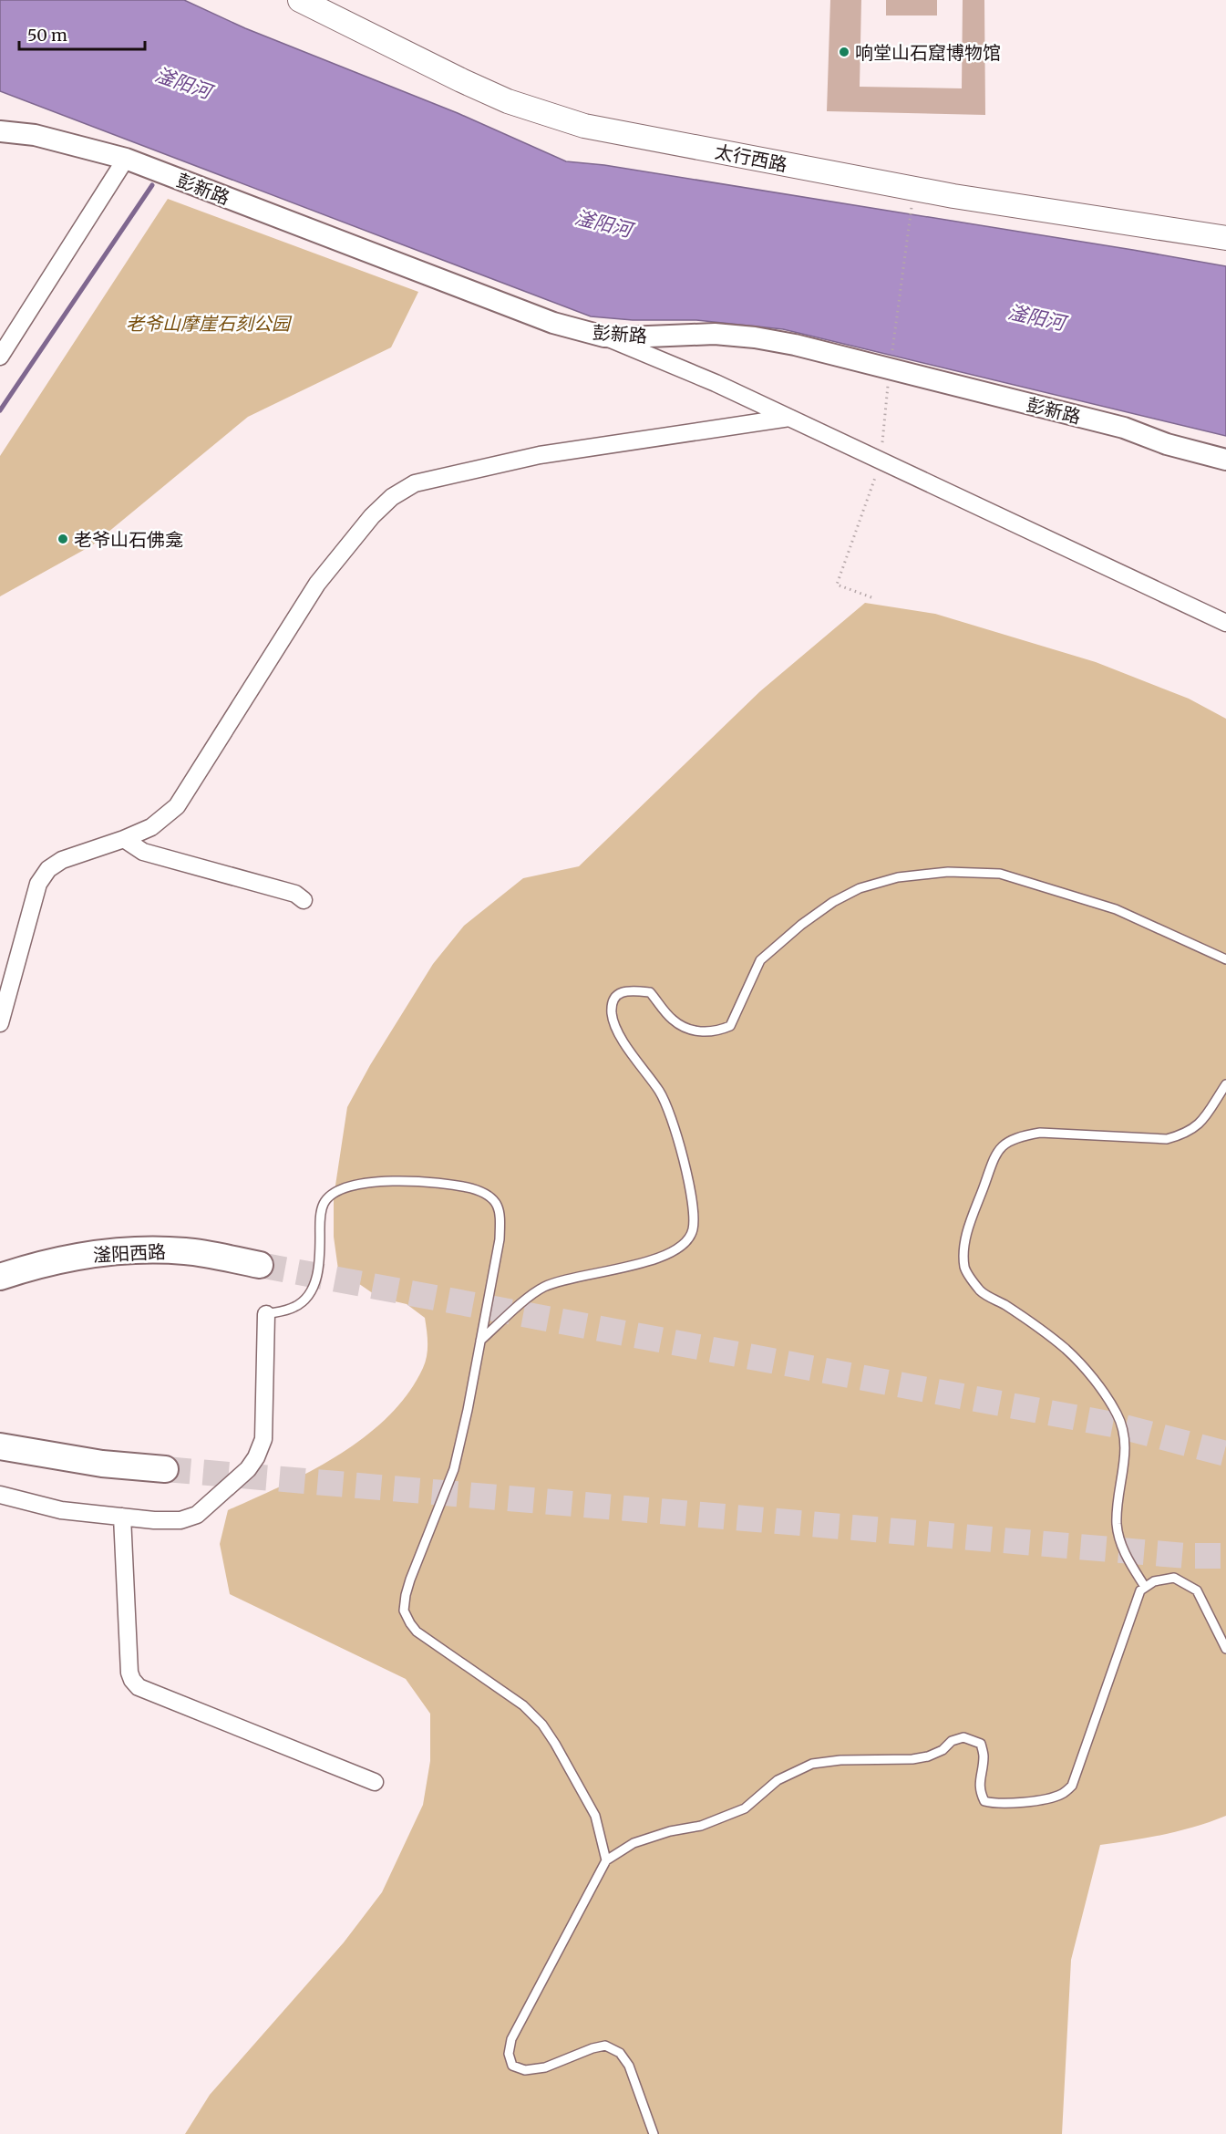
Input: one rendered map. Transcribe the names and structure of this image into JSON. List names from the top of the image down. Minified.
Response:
{"streets":{"main road":["太行西路","滏阳西路"],"street":["彭新路"]},"water":["滏阳河"],"parks":["老爷山摩崖石刻公园"],"places":["响堂山石窟博物馆","老爷山石佛龛"],"scale_bar":"50 m"}
